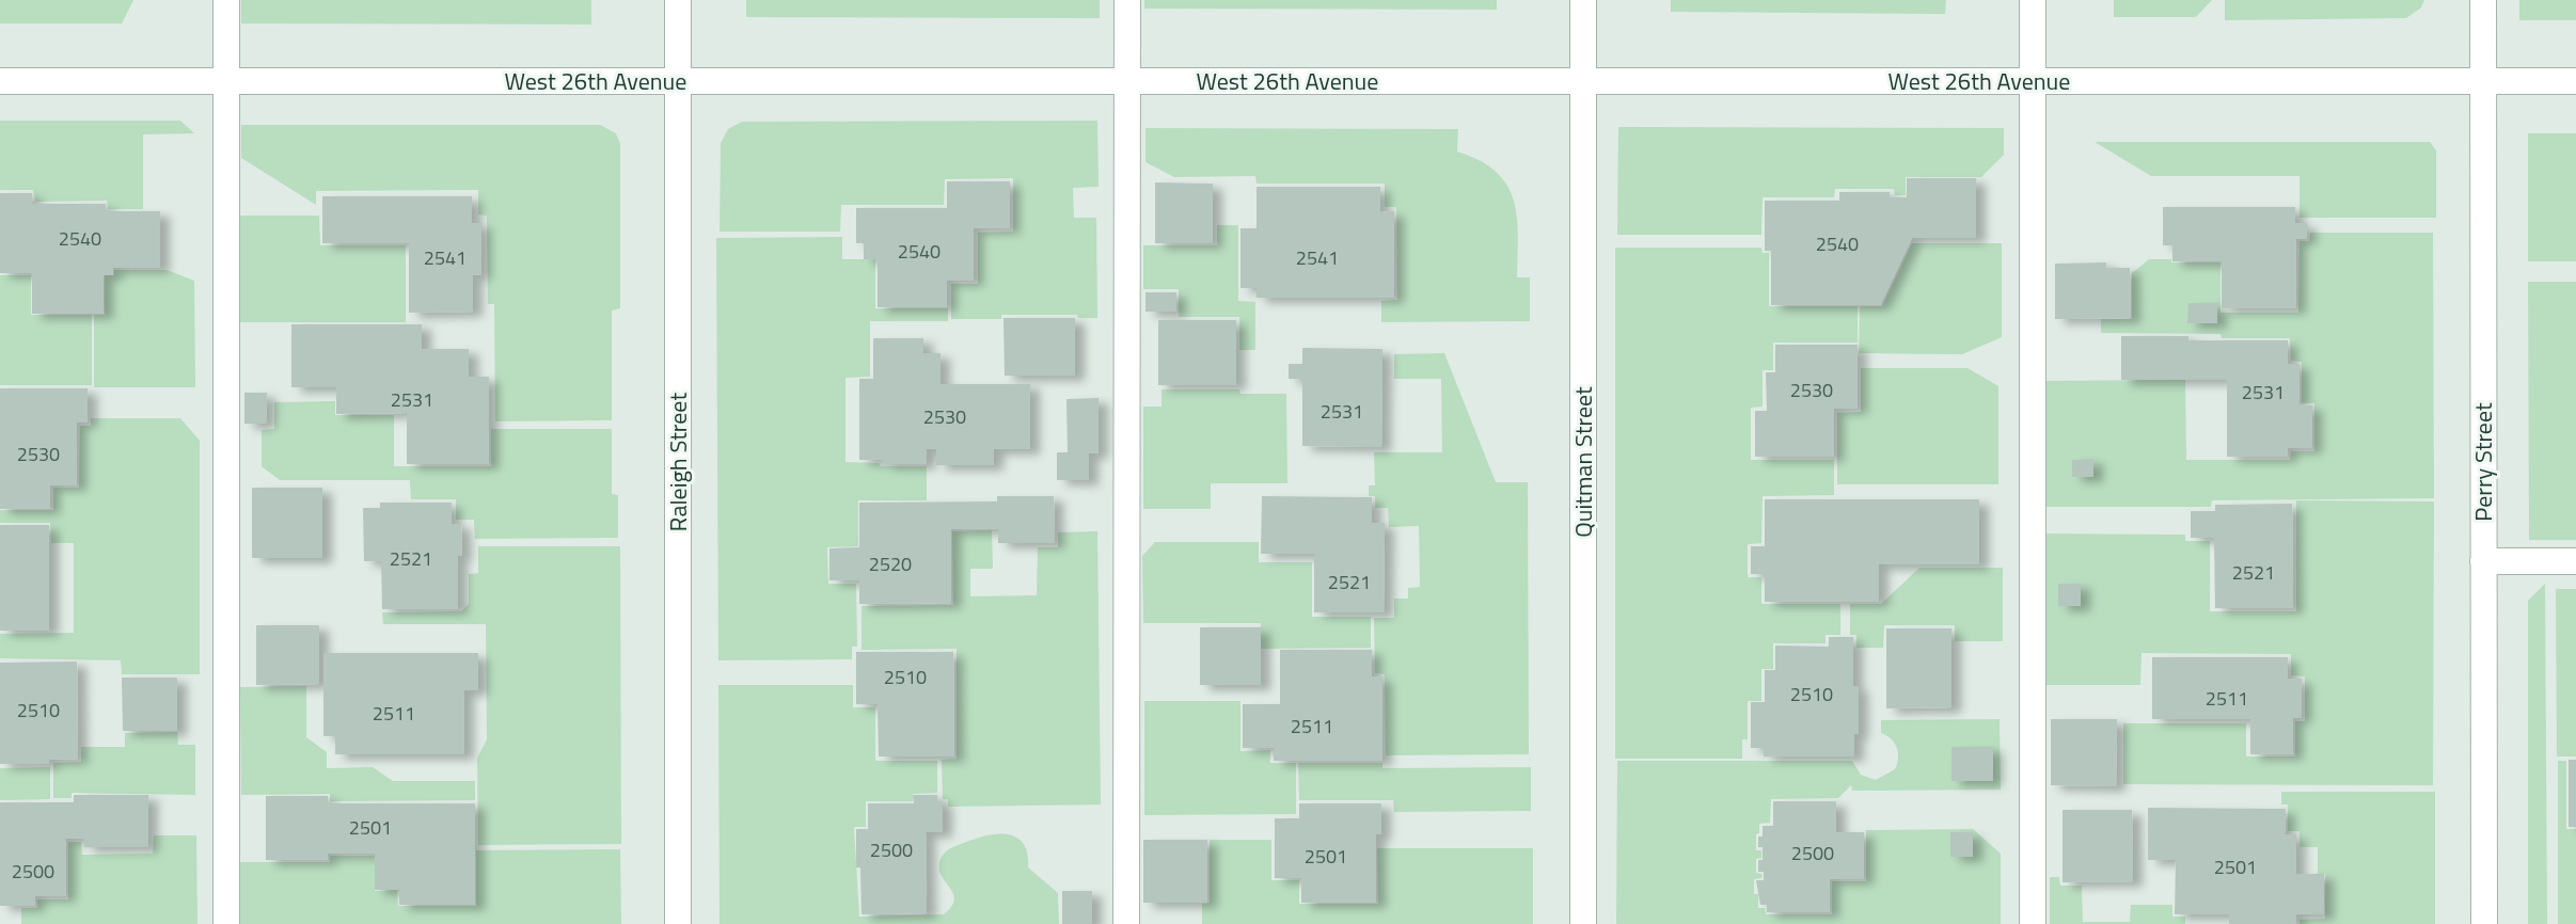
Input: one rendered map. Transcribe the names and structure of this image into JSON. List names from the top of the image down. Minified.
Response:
{"streets":{"street":["West 26th Avenue","Raleigh Street","Quitman Street","Perry Street"]},"crossings":[["West 26th Avenue","Raleigh Street"],["West 26th Avenue","Quitman Street"],["West 26th Avenue","Perry Street"]],"house_numbers":["2540","2540","2540","2541","2541","2530","2531","2531","2531","2530","2530","2521","2520","2521","2521","2510","2510","2511","2510","2511","2511","2501","2500","2500","2501","2501","2500"]}
